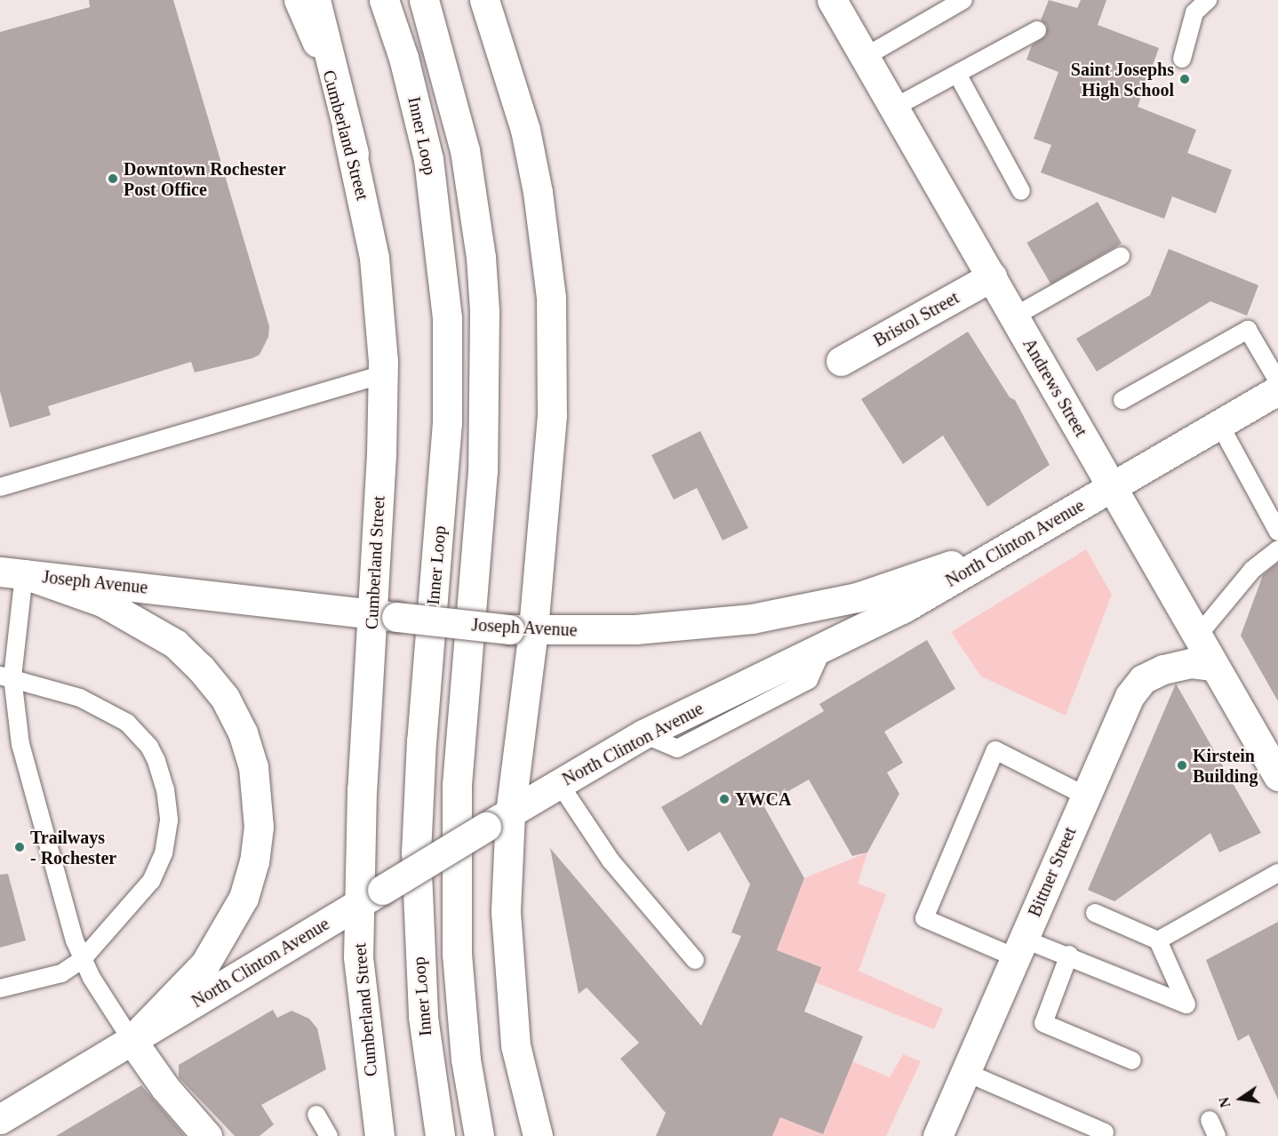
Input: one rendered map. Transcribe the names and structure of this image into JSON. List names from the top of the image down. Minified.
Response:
{"streets":{"main road":["Cumberland Street","Inner Loop","Bristol Street","Andrews Street","North Clinton Avenue","Joseph Avenue","Bittner Street"]},"crossings":[["Cumberland Street","North Clinton Avenue"],["Cumberland Street","Joseph Avenue"],["Bristol Street","Andrews Street"],["Andrews Street","North Clinton Avenue"],["Andrews Street","Bittner Street"],["North Clinton Avenue","Joseph Avenue"]],"places":["Saint Josephs High School","Downtown Rochester Post Office","Kirstein Building","YWCA","Trailways - Rochester"],"north":"left"}
